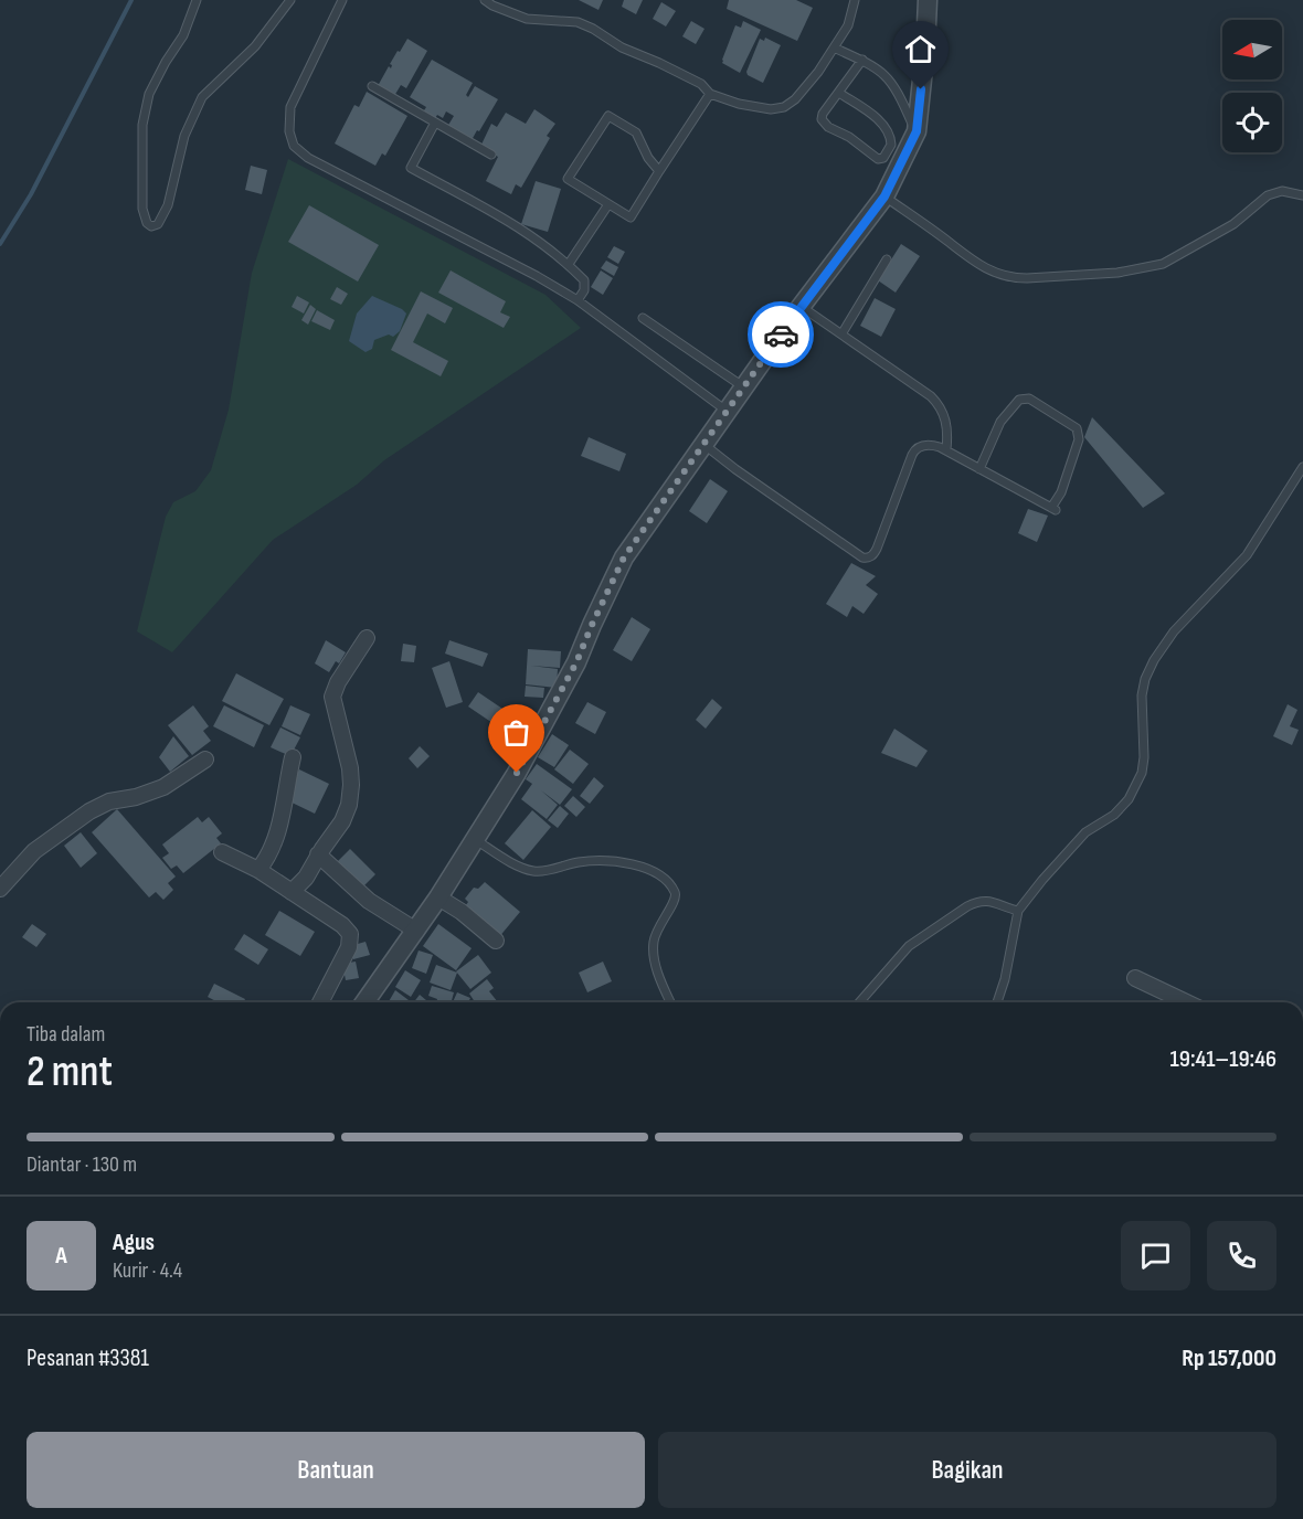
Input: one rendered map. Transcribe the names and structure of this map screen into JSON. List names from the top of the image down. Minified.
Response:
{"north":"left","page":{"heading":["2 mnt","Tiba dalam","19:41–19:46"],"panel":["Agus","Kurir · 4.4","Pesanan #3381","Rp 157,000"],"bar":"Diantar · 130 m","round":"A","buttons":["Bantuan","Bagikan"]}}
